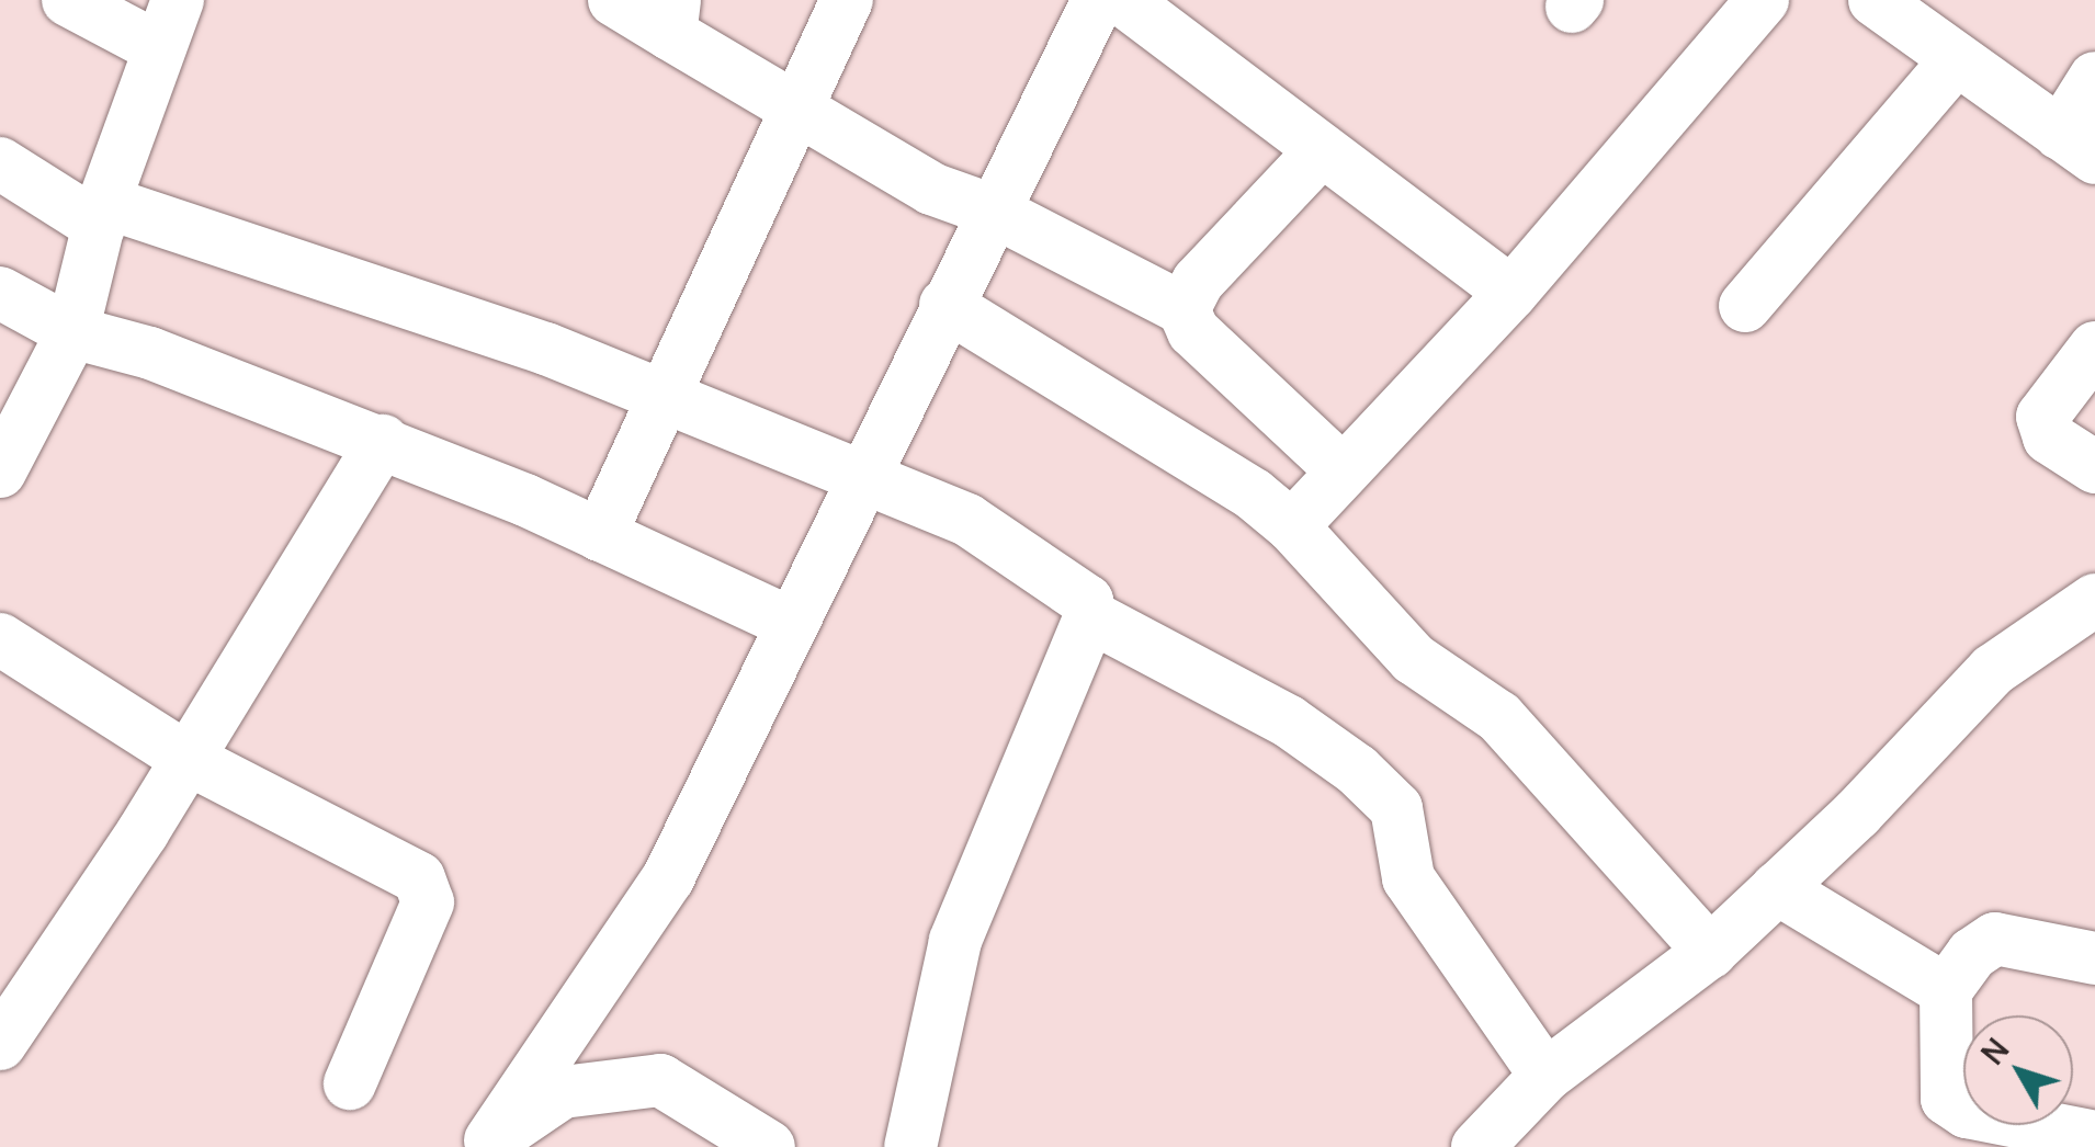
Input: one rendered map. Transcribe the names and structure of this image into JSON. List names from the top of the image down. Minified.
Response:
{"north":"top left"}
